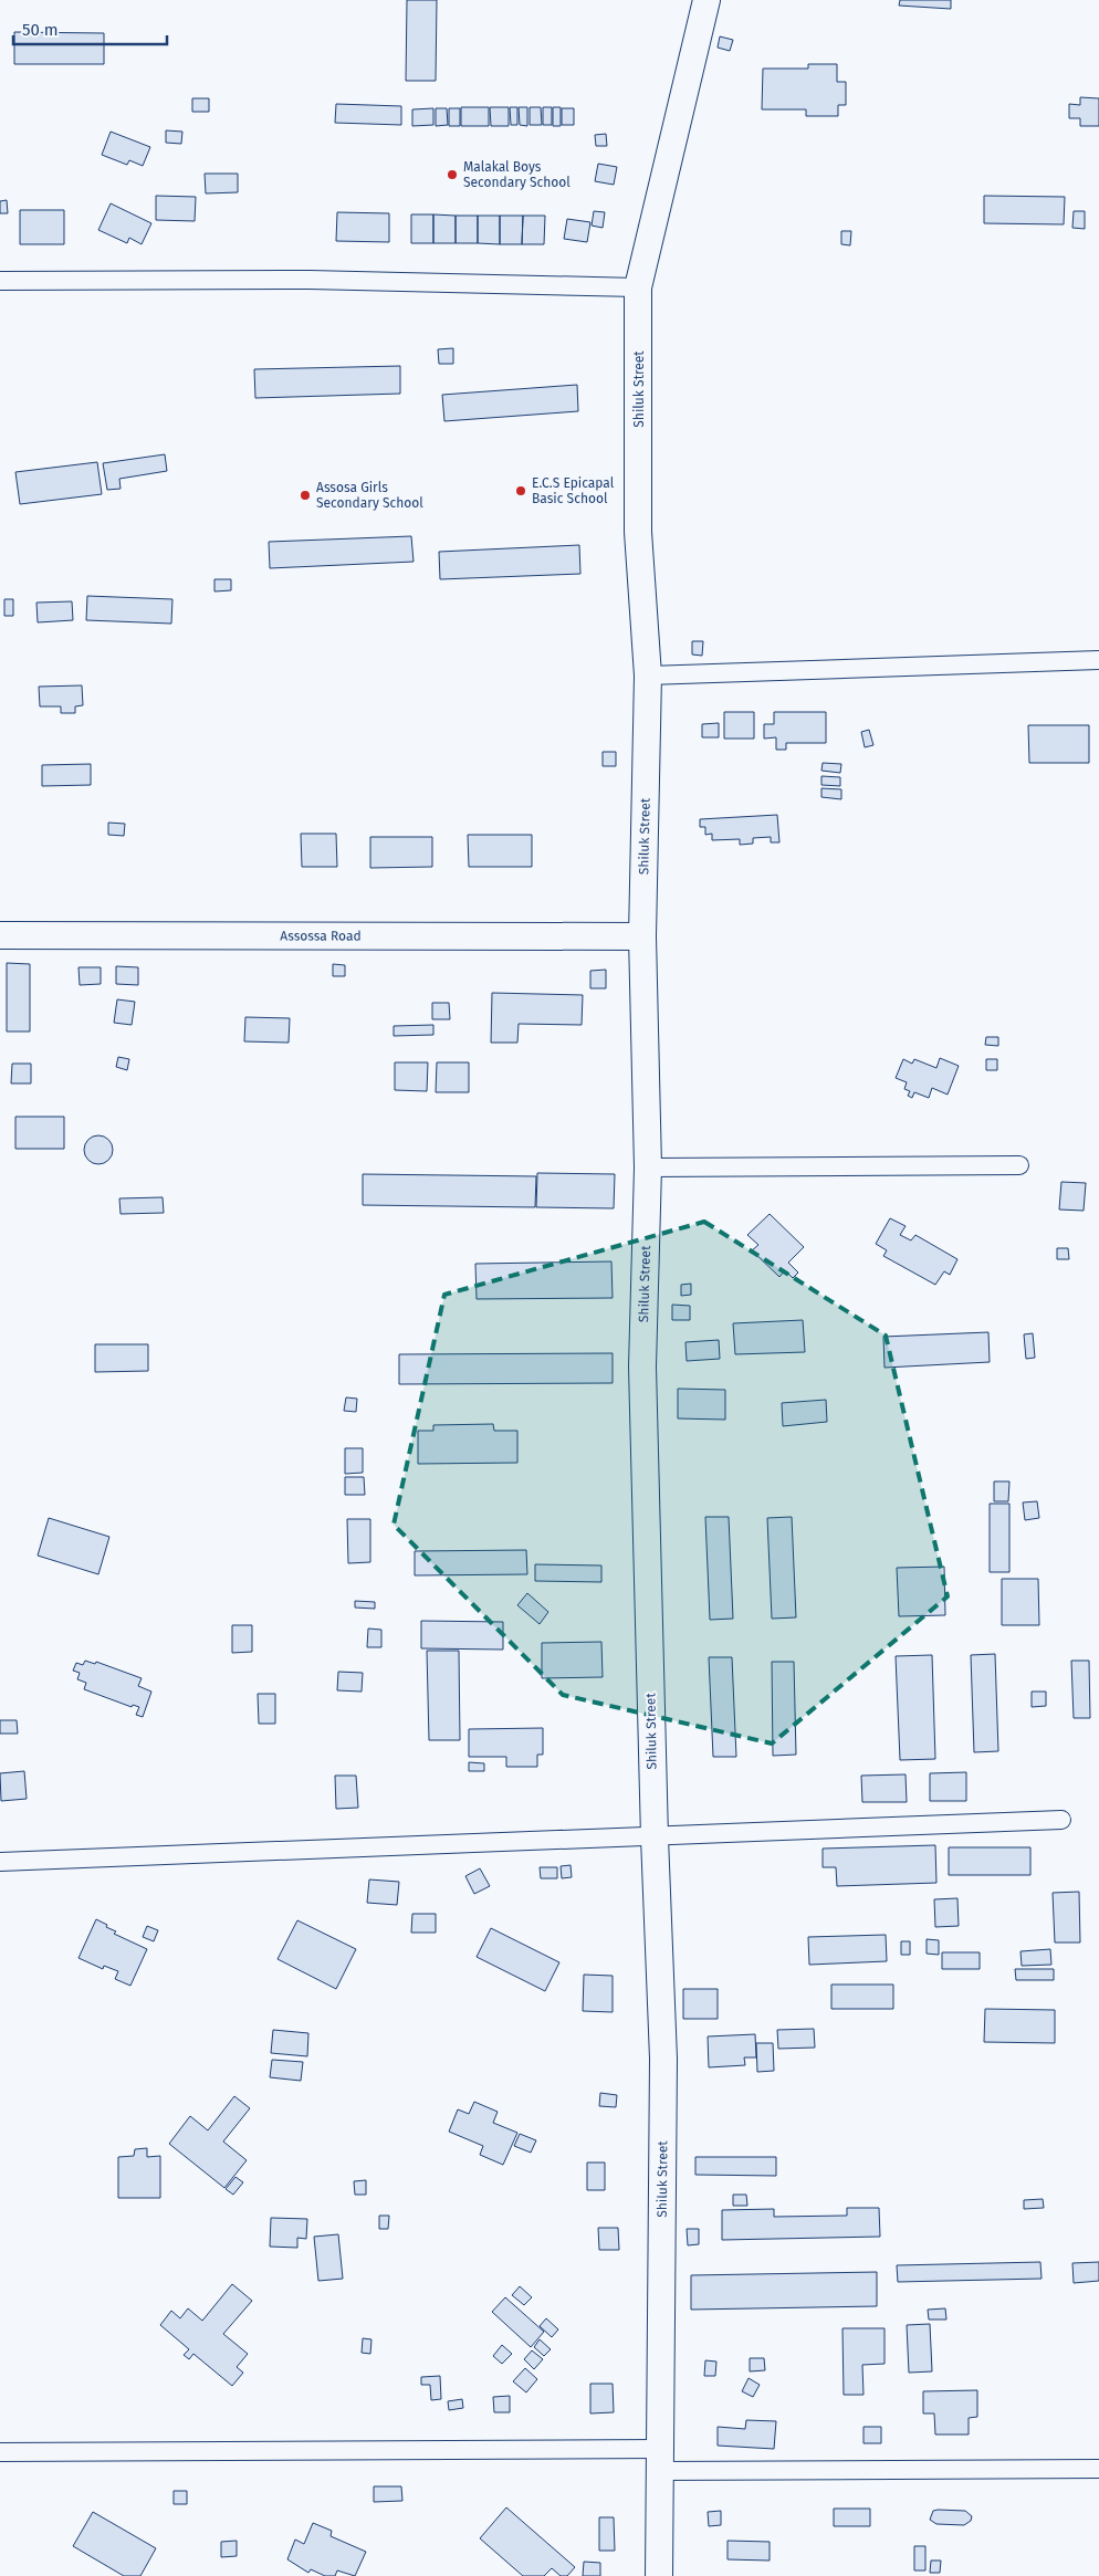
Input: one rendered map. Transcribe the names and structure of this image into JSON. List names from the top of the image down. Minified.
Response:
{"streets":{"street":["Shiluk Street","Assossa Road"]},"crossings":[["Shiluk Street","Assossa Road"]],"places":["Malakal Boys Secondary School","E.C.S Epicapal Basic School","Assosa Girls Secondary School"],"scale_bar":"50 m"}
